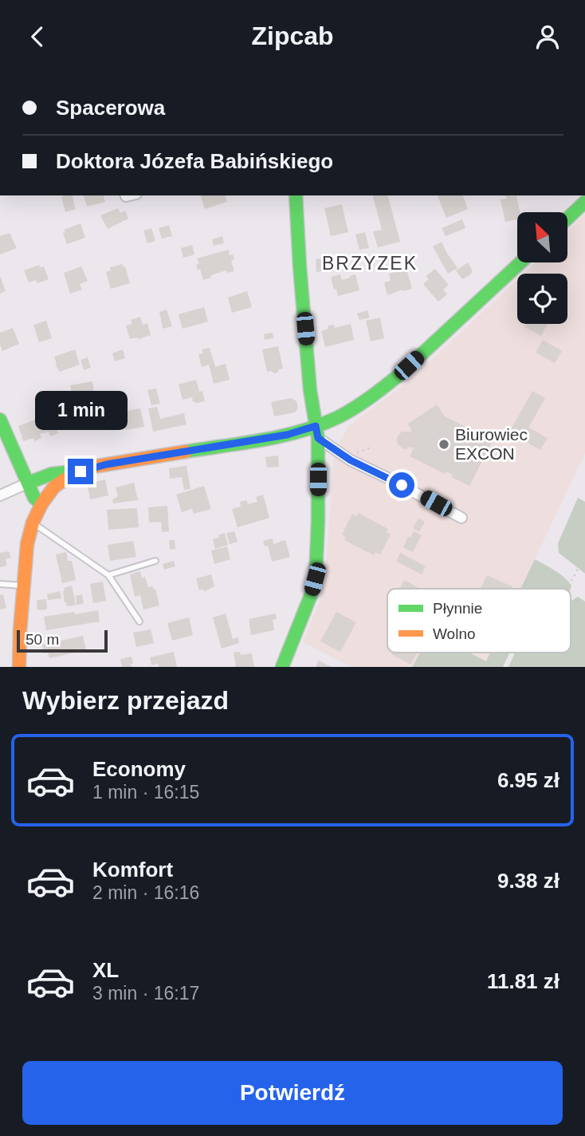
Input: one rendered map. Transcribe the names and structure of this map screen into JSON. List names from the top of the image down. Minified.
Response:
{"districts":["BRZYZEK"],"places":["Biurowiec EXCON"],"legend":["Płynnie","Wolno"],"scale_bar":"50 m","north":"top left","page":{"header":"Zipcab","banner":["Spacerowa","Doktora Józefa Babińskiego"],"bubble":"1 min","scale":"50 m","heading":"Wybierz przejazd","list":[{"name":"Economy","note":"1 min · 16:15","value":"6.95 zł"},{"name":"Komfort","note":"2 min · 16:16","value":"9.38 zł"},{"name":"XL","note":"3 min · 16:17","value":"11.81 zł"}],"buttons":"Potwierdź"}}
